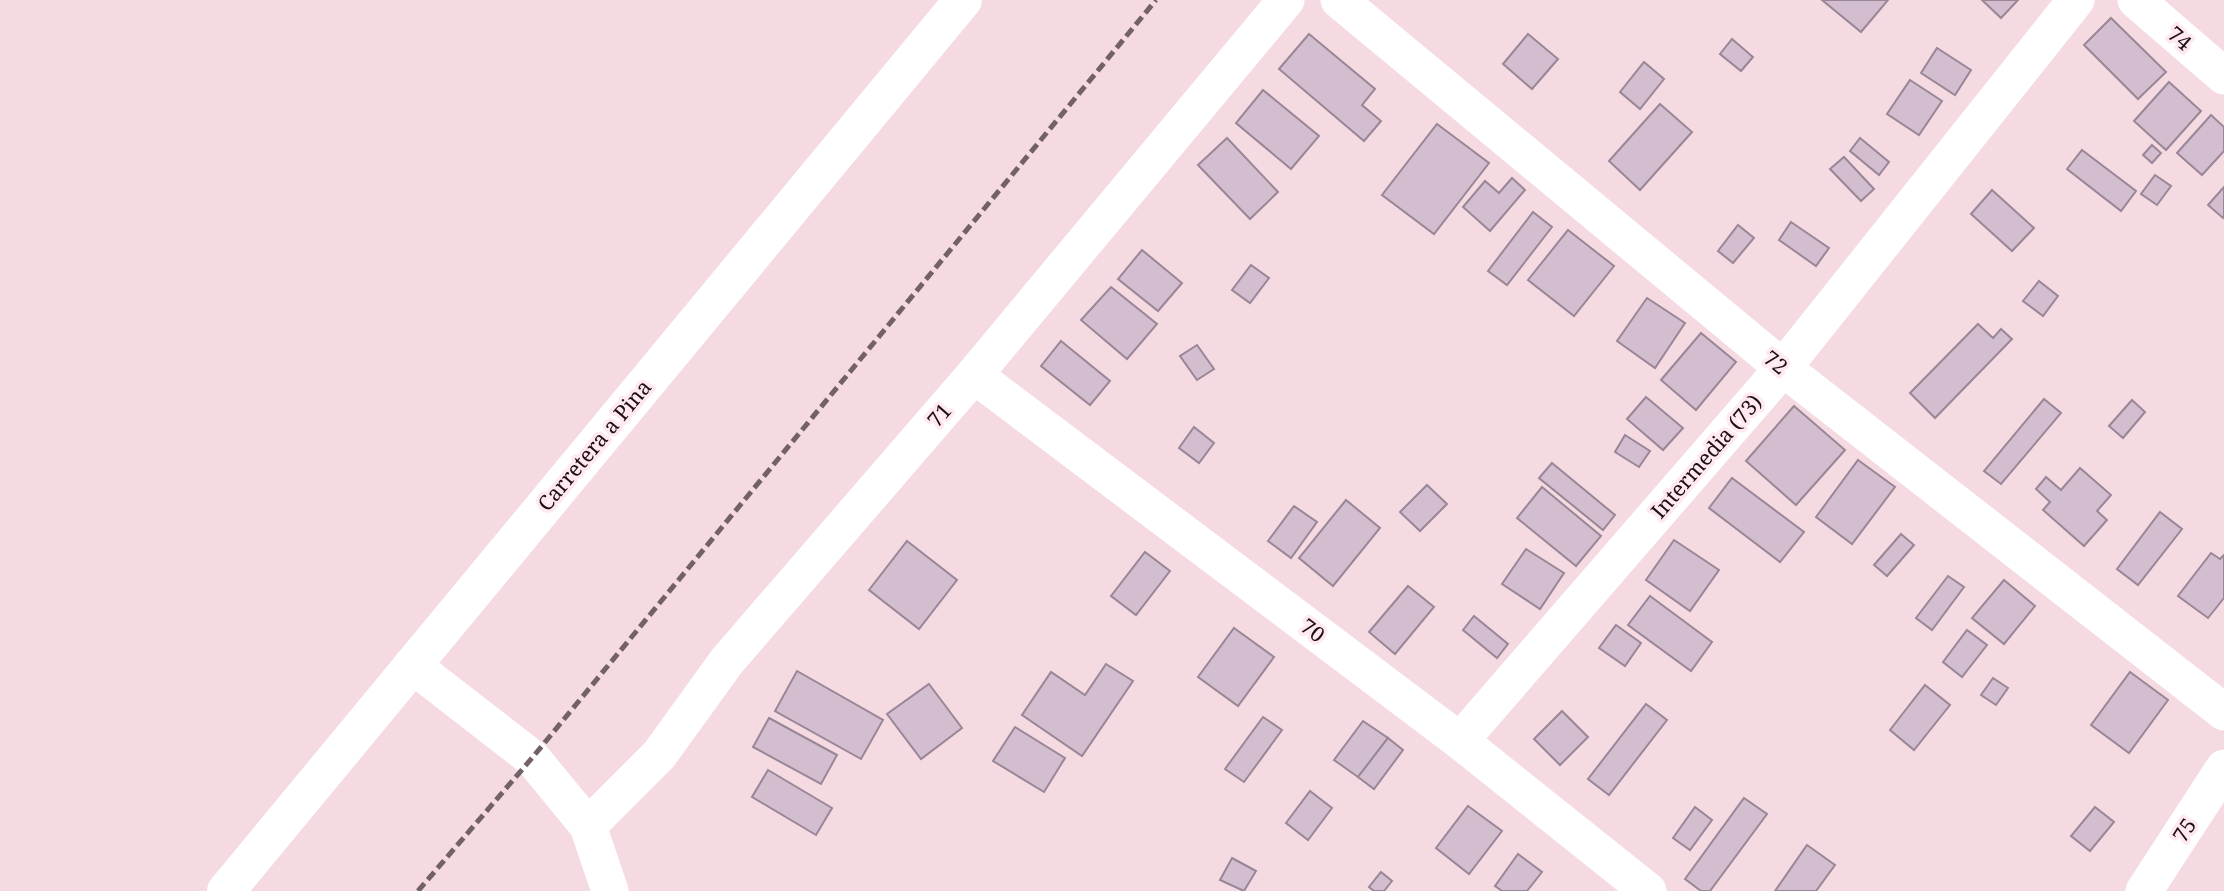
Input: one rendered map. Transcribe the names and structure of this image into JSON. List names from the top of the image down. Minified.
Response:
{"streets":{"street":["74","72","71","Carretera a Pina","Intermedia (73)","70","75"]},"crossings":[["72","Intermedia (73)"],["71","70"],["Intermedia (73)","70"]]}
